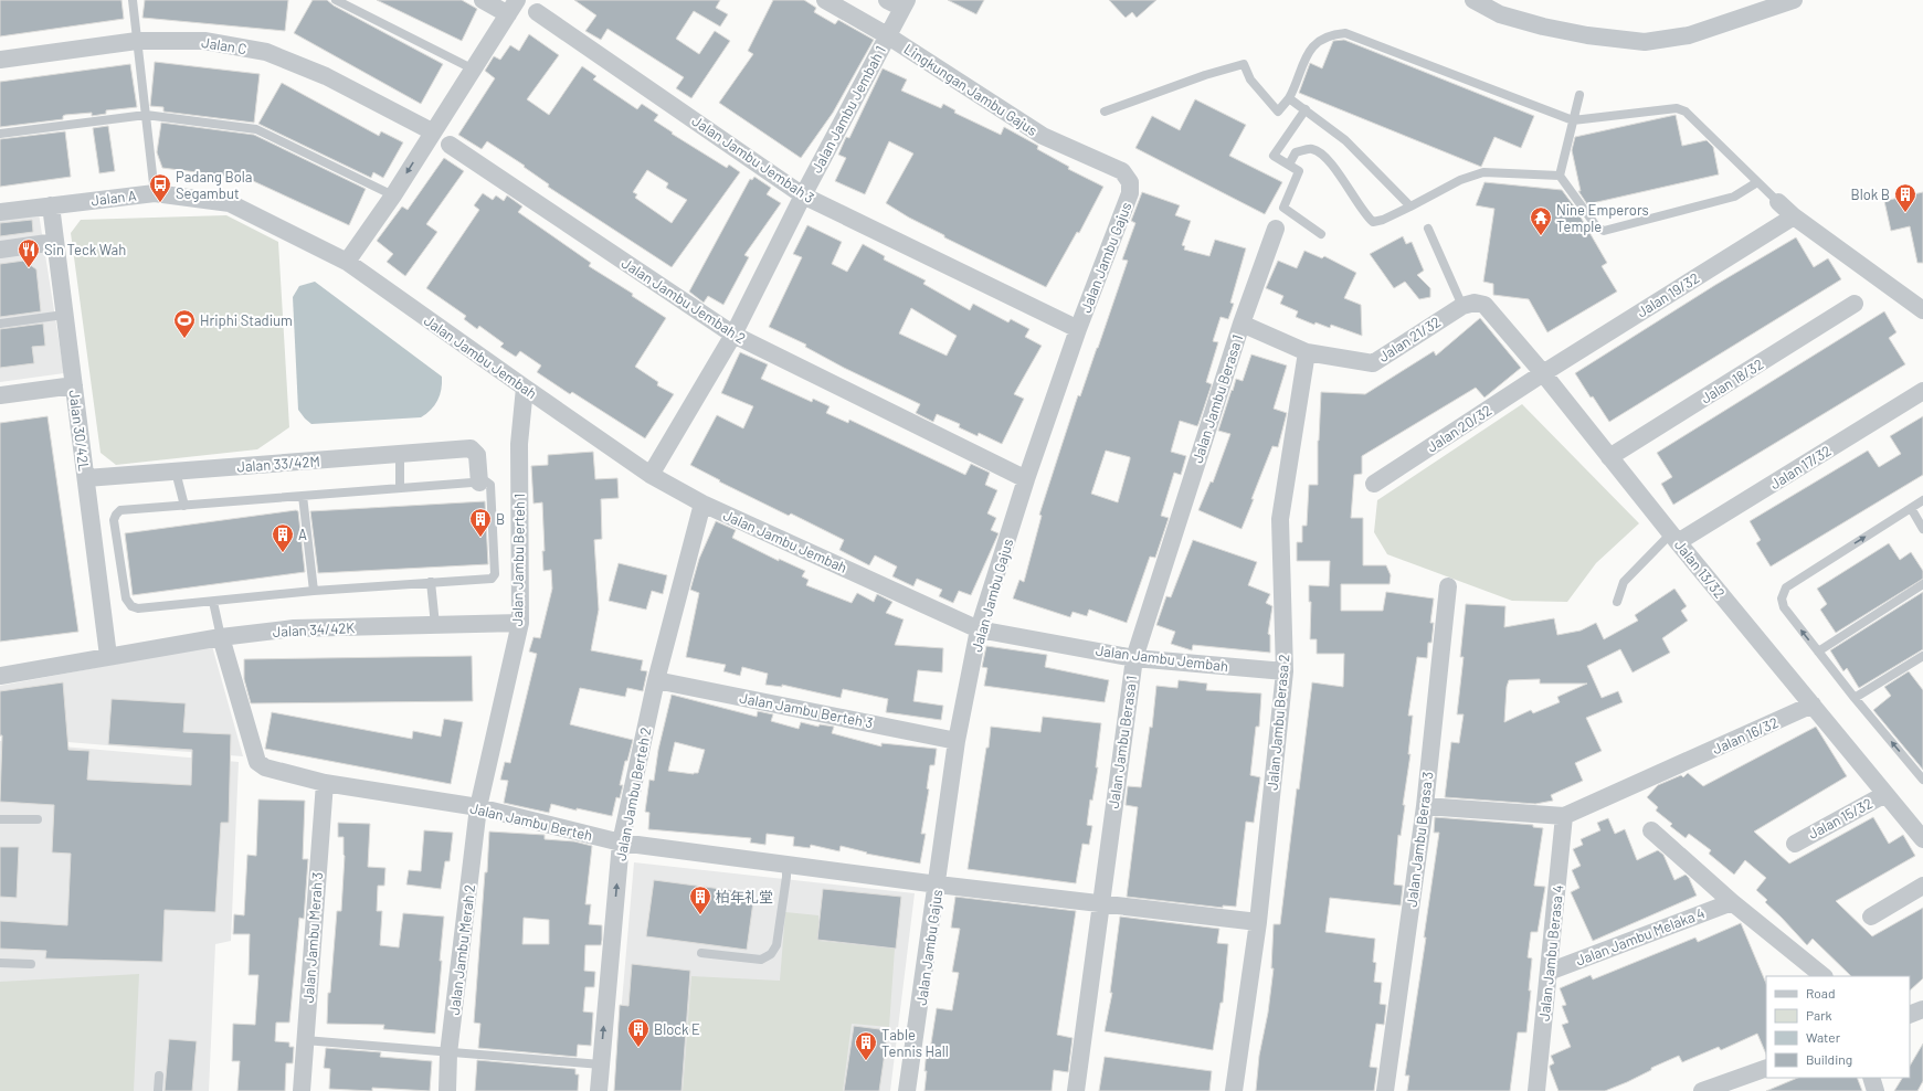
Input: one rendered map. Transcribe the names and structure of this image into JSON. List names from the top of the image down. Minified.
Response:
{"streets":{"street":["Jalan C","Lingkungan Jambu Gajus","Jalan Jambu Jembah 1","Jalan Jambu Jembah 3","Jalan A","Jalan Jambu Gajus","Jalan 19/32","Jalan Jambu Jembah 2","Jalan 21/32","Jalan Jambu Jembah","Jalan 18/32","Jalan Jambu Berasa 1","Jalan 20/32","Jalan 30/42L","Jalan 33/42M","Jalan 17/32","Jalan Jambu Berteh 1","Jalan 13/32","Jalan 34/42K","Jalan Jambu Berteh 3","Jalan Jambu Berasa 2","Jalan 16/32","Jalan Jambu Berteh 2","Jalan 15/32","Jalan Jambu Berteh","Jalan Jambu Berasa 3","Jalan Jambu Melaka 4","Jalan Jambu Merah 3","Jalan Jambu Merah 2","Jalan Jambu Berasa 4"]},"crossings":[["Lingkungan Jambu Gajus","Jalan Jambu Jembah 1"],["Lingkungan Jambu Gajus","Jalan Jambu Gajus"],["Jalan Jambu Jembah 1","Jalan Jambu Jembah 3"],["Jalan Jambu Jembah 1","Jalan Jambu Jembah 2"],["Jalan Jambu Jembah 1","Jalan Jambu Jembah"],["Jalan Jambu Jembah 3","Jalan Jambu Gajus"],["Jalan A","Jalan Jambu Jembah"],["Jalan A","Jalan 30/42L"],["Jalan Jambu Gajus","Jalan Jambu Jembah 2"],["Jalan Jambu Gajus","Jalan Jambu Jembah"],["Jalan Jambu Gajus","Jalan Jambu Berteh 3"],["Jalan Jambu Gajus","Jalan Jambu Berteh"],["Jalan 19/32","Jalan 20/32"],["Jalan 19/32","Jalan 13/32"],["Jalan 21/32","Jalan Jambu Berasa 1"],["Jalan 21/32","Jalan 13/32"],["Jalan 21/32","Jalan Jambu Berasa 2"],["Jalan Jambu Jembah","Jalan Jambu Berasa 1"],["Jalan Jambu Jembah","Jalan Jambu Berteh 1"],["Jalan Jambu Jembah","Jalan Jambu Berasa 2"],["Jalan Jambu Jembah","Jalan Jambu Berteh 2"],["Jalan 18/32","Jalan 13/32"],["Jalan Jambu Berasa 1","Jalan Jambu Berteh"],["Jalan 20/32","Jalan 13/32"],["Jalan 30/42L","Jalan 33/42M"],["Jalan 30/42L","Jalan 34/42K"],["Jalan 17/32","Jalan 13/32"],["Jalan Jambu Berteh 1","Jalan 34/42K"],["Jalan Jambu Berteh 1","Jalan Jambu Berteh"],["Jalan Jambu Berteh 1","Jalan Jambu Merah 2"],["Jalan 13/32","Jalan 16/32"],["Jalan 13/32","Jalan 15/32"],["Jalan 34/42K","Jalan Jambu Berteh"],["Jalan Jambu Berteh 3","Jalan Jambu Berteh 2"],["Jalan Jambu Berasa 2","Jalan Jambu Berteh"],["Jalan 16/32","Jalan Jambu Berasa 4"],["Jalan Jambu Berteh 2","Jalan Jambu Berteh"],["Jalan Jambu Berteh","Jalan Jambu Merah 3"],["Jalan Jambu Berteh","Jalan Jambu Merah 2"],["Jalan Jambu Melaka 4","Jalan Jambu Berasa 4"]],"one_way":["Jalan Jambu Berteh 2"],"places":{"bus stop":["Padang Bola Segambut"],"building":["Blok B","B","A","柏年礼堂","Block E","Table Tennis Hall"],"temple":["Nine Emperors Temple"],"restaurant":["Sin Teck Wah"],"sports":["Hriphi Stadium"]},"legend":["Road","Park","Water","Building"]}
